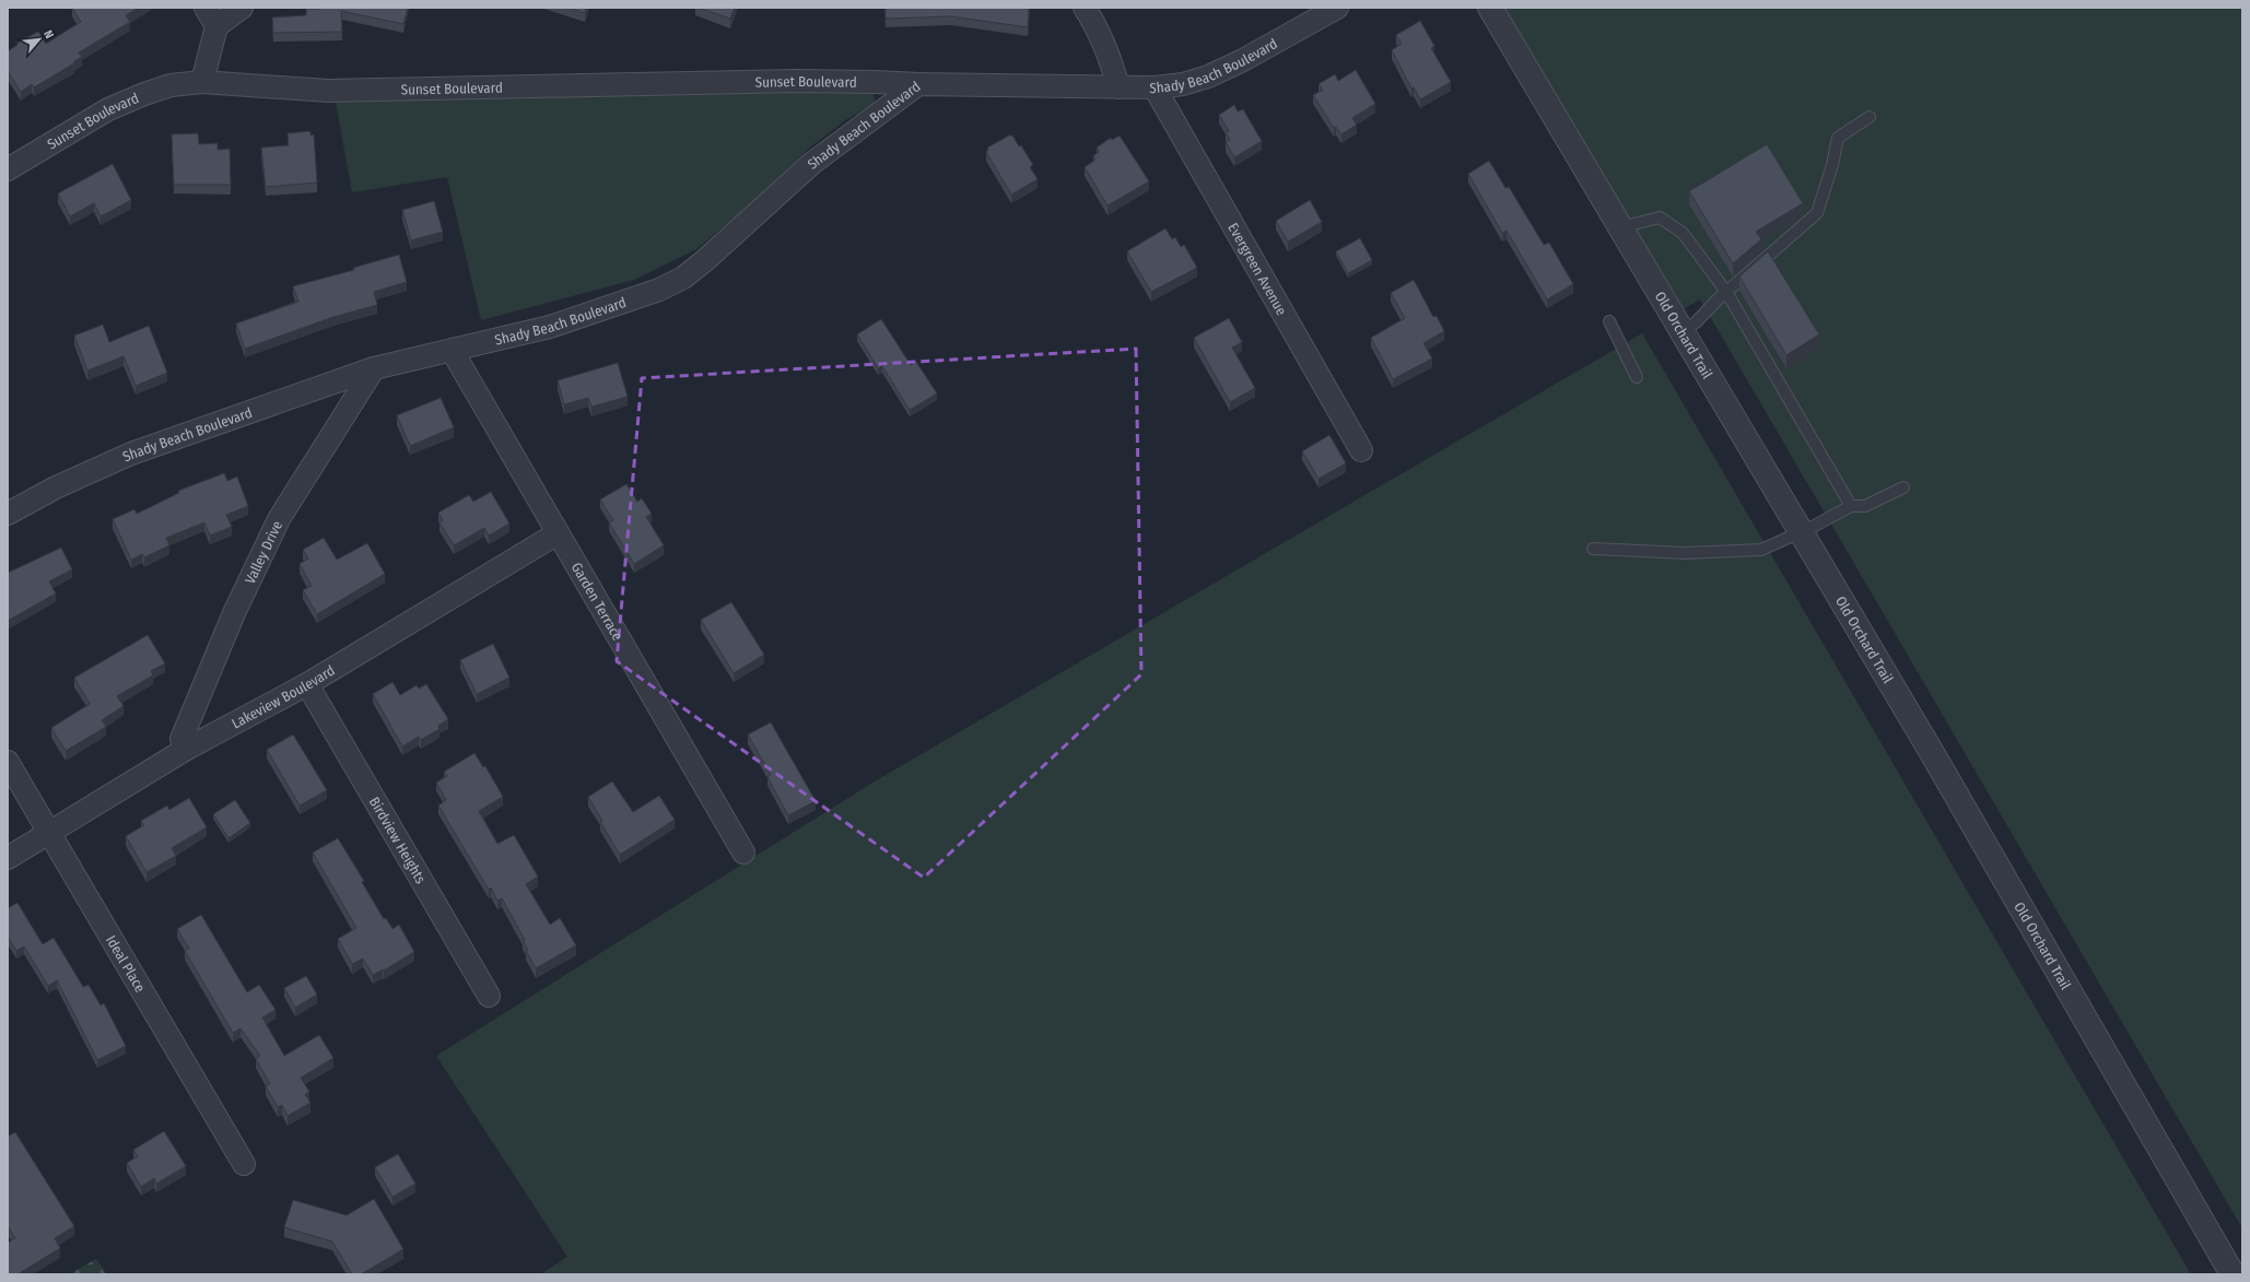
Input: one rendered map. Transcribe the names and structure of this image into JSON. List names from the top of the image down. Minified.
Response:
{"streets":{"street":["Shady Beach Boulevard","Sunset Boulevard","Evergreen Avenue","Old Orchard Trail","Valley Drive","Garden Terrace","Lakeview Boulevard","Birdview Heights","Ideal Place"]},"crossings":[["Shady Beach Boulevard","Sunset Boulevard"],["Shady Beach Boulevard","Evergreen Avenue"],["Shady Beach Boulevard","Valley Drive"],["Shady Beach Boulevard","Garden Terrace"],["Valley Drive","Lakeview Boulevard"],["Garden Terrace","Lakeview Boulevard"],["Lakeview Boulevard","Birdview Heights"],["Lakeview Boulevard","Ideal Place"]],"north":"top right"}
